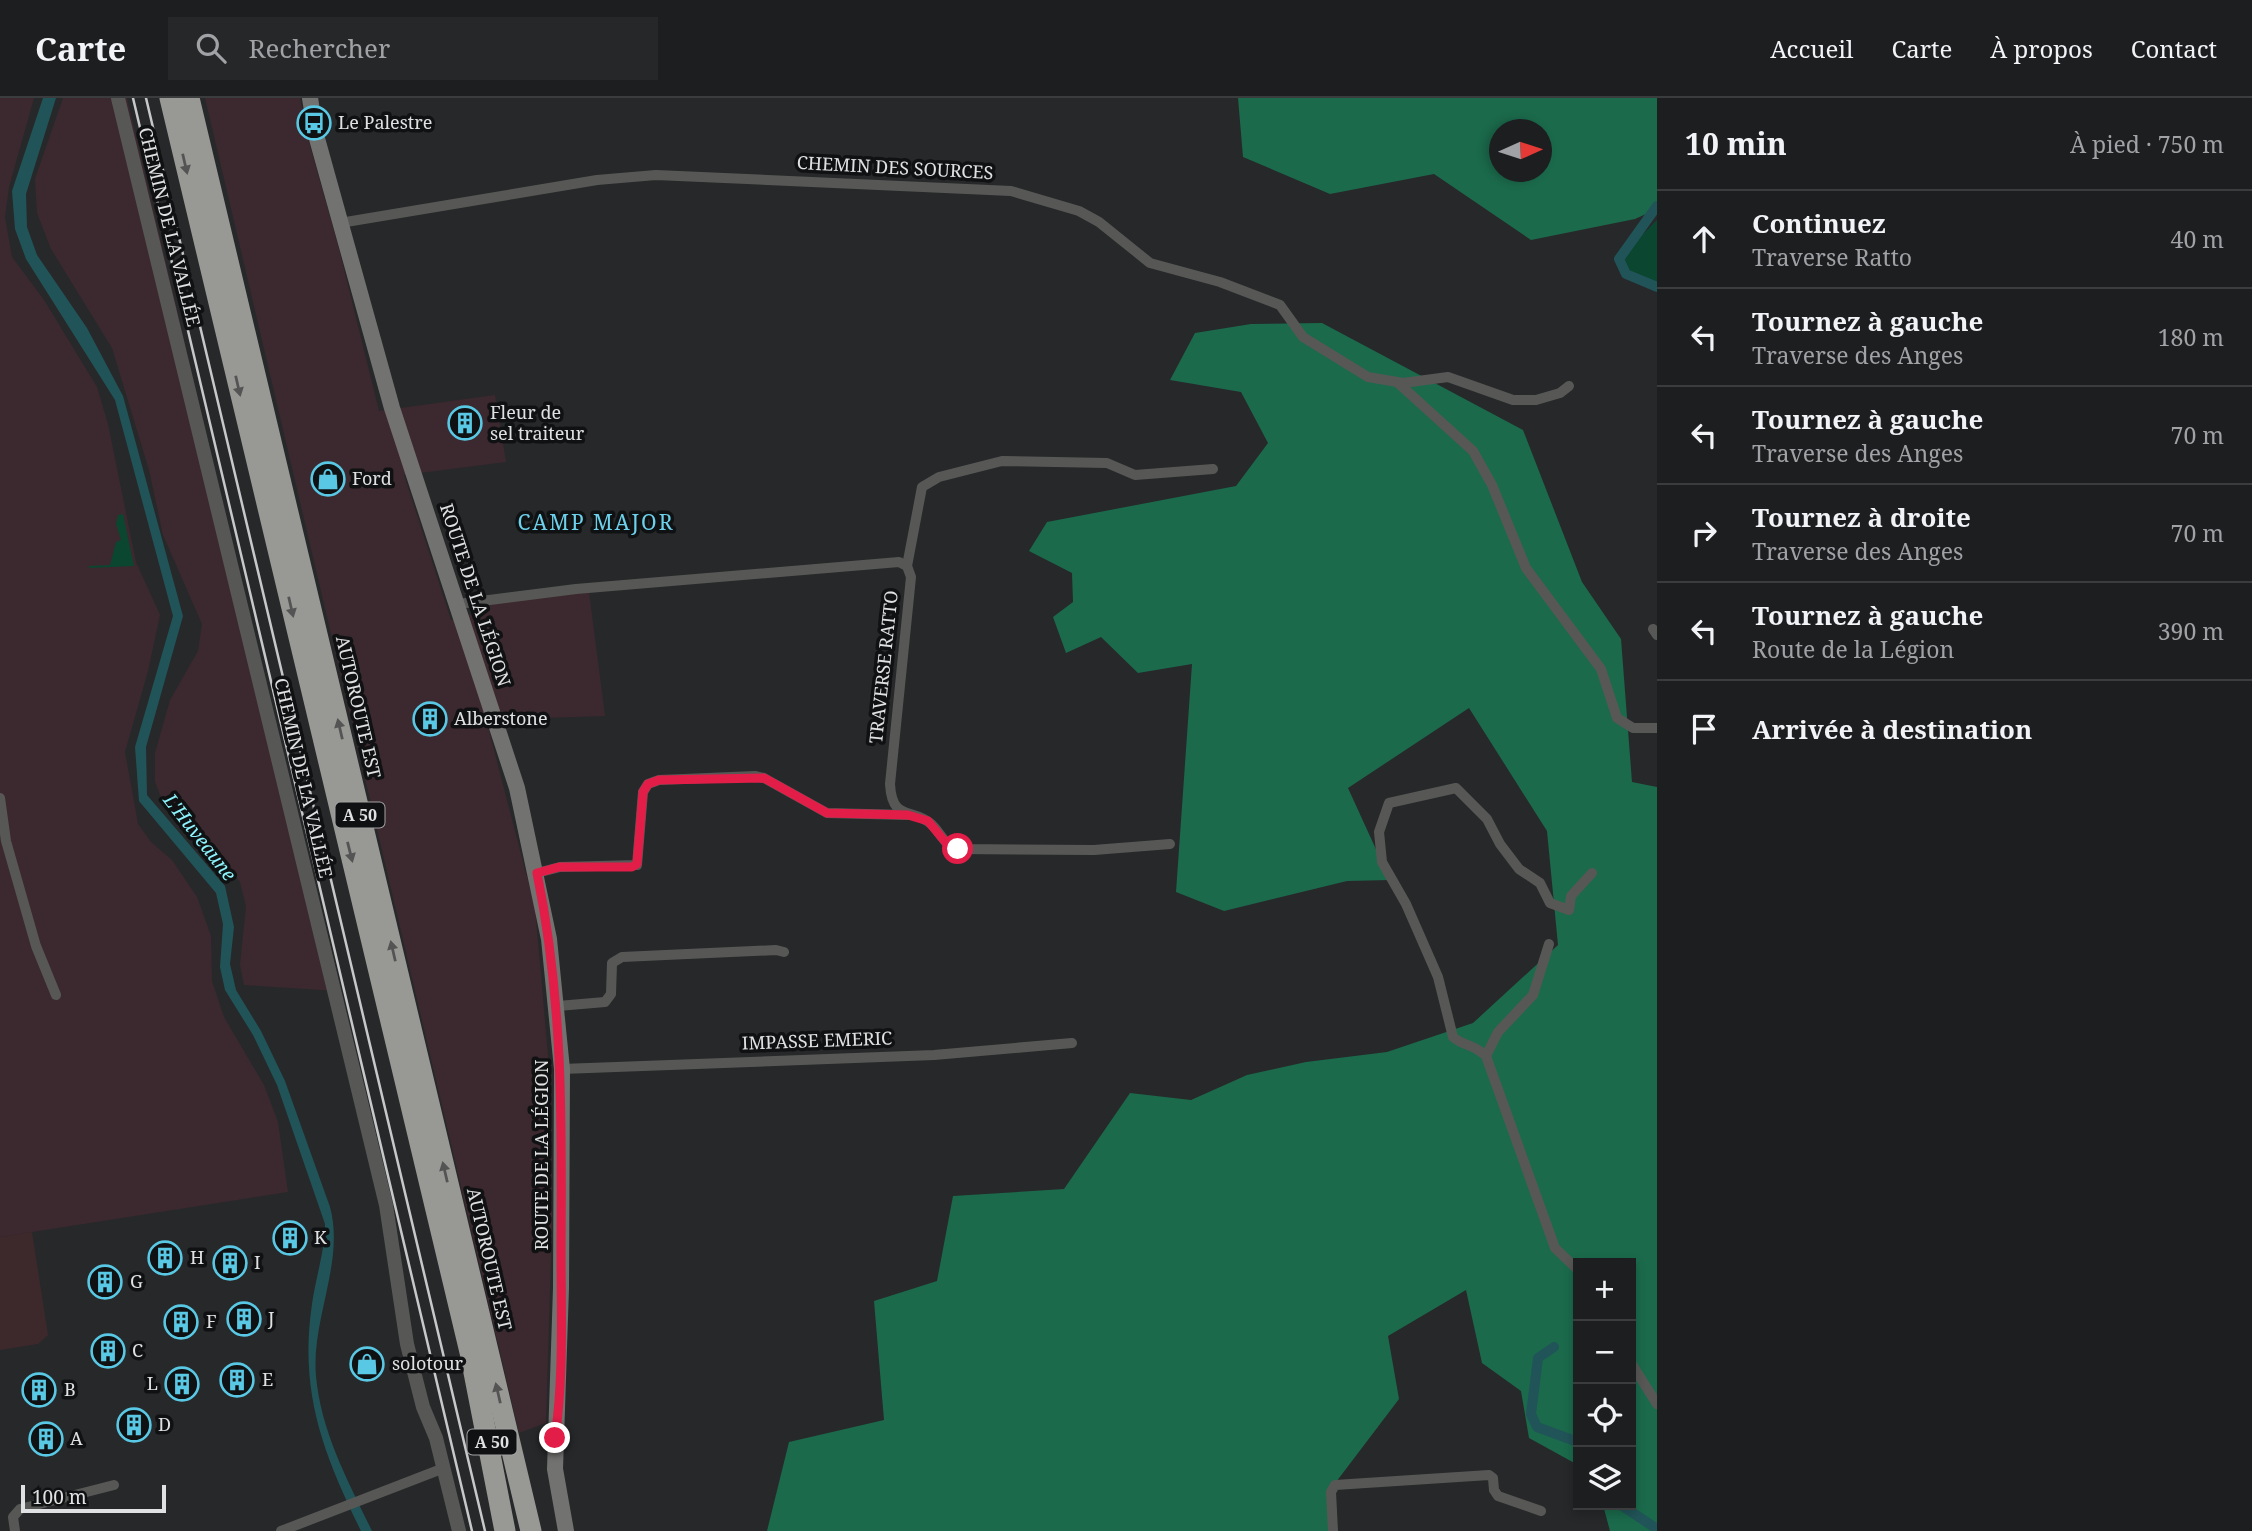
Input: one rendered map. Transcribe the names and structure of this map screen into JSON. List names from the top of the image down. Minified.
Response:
{"streets":{"highway":["AUTOROUTE EST","A 50"],"main road":["ROUTE DE LA LÉGION"],"street":["CHEMIN DES SOURCES","CHEMIN DE LA VALLÉE","TRAVERSE RATTO","IMPASSE EMERIC"]},"crossings":[["CHEMIN DES SOURCES","ROUTE DE LA LÉGION"],["ROUTE DE LA LÉGION","TRAVERSE RATTO"],["ROUTE DE LA LÉGION","IMPASSE EMERIC"]],"districts":["CAMP MAJOR"],"water":["L'Huveaune"],"places":{"bus stop":["Le Palestre"],"building":["Fleur de sel traiteur","Alberstone","K","H","I","G","J","F","C","E","L","B","D","A"],"shop":["Ford","solotour"]},"scale_bar":"100 m","north":"right","page":{"header":"Carte","search":"Rechercher","nav":["Accueil","Carte","À propos","Contact"],"heading":["10 min","À pied · 750 m"],"list":[["Continuez","Traverse Ratto","40 m"],["Tournez à gauche","Traverse des Anges","180 m"],["Tournez à gauche","Traverse des Anges","70 m"],["Tournez à droite","Traverse des Anges","70 m"],["Tournez à gauche","Route de la Légion","390 m"],"Arrivée à destination"],"map_buttons":["+","−"],"scale":"100 m"}}
